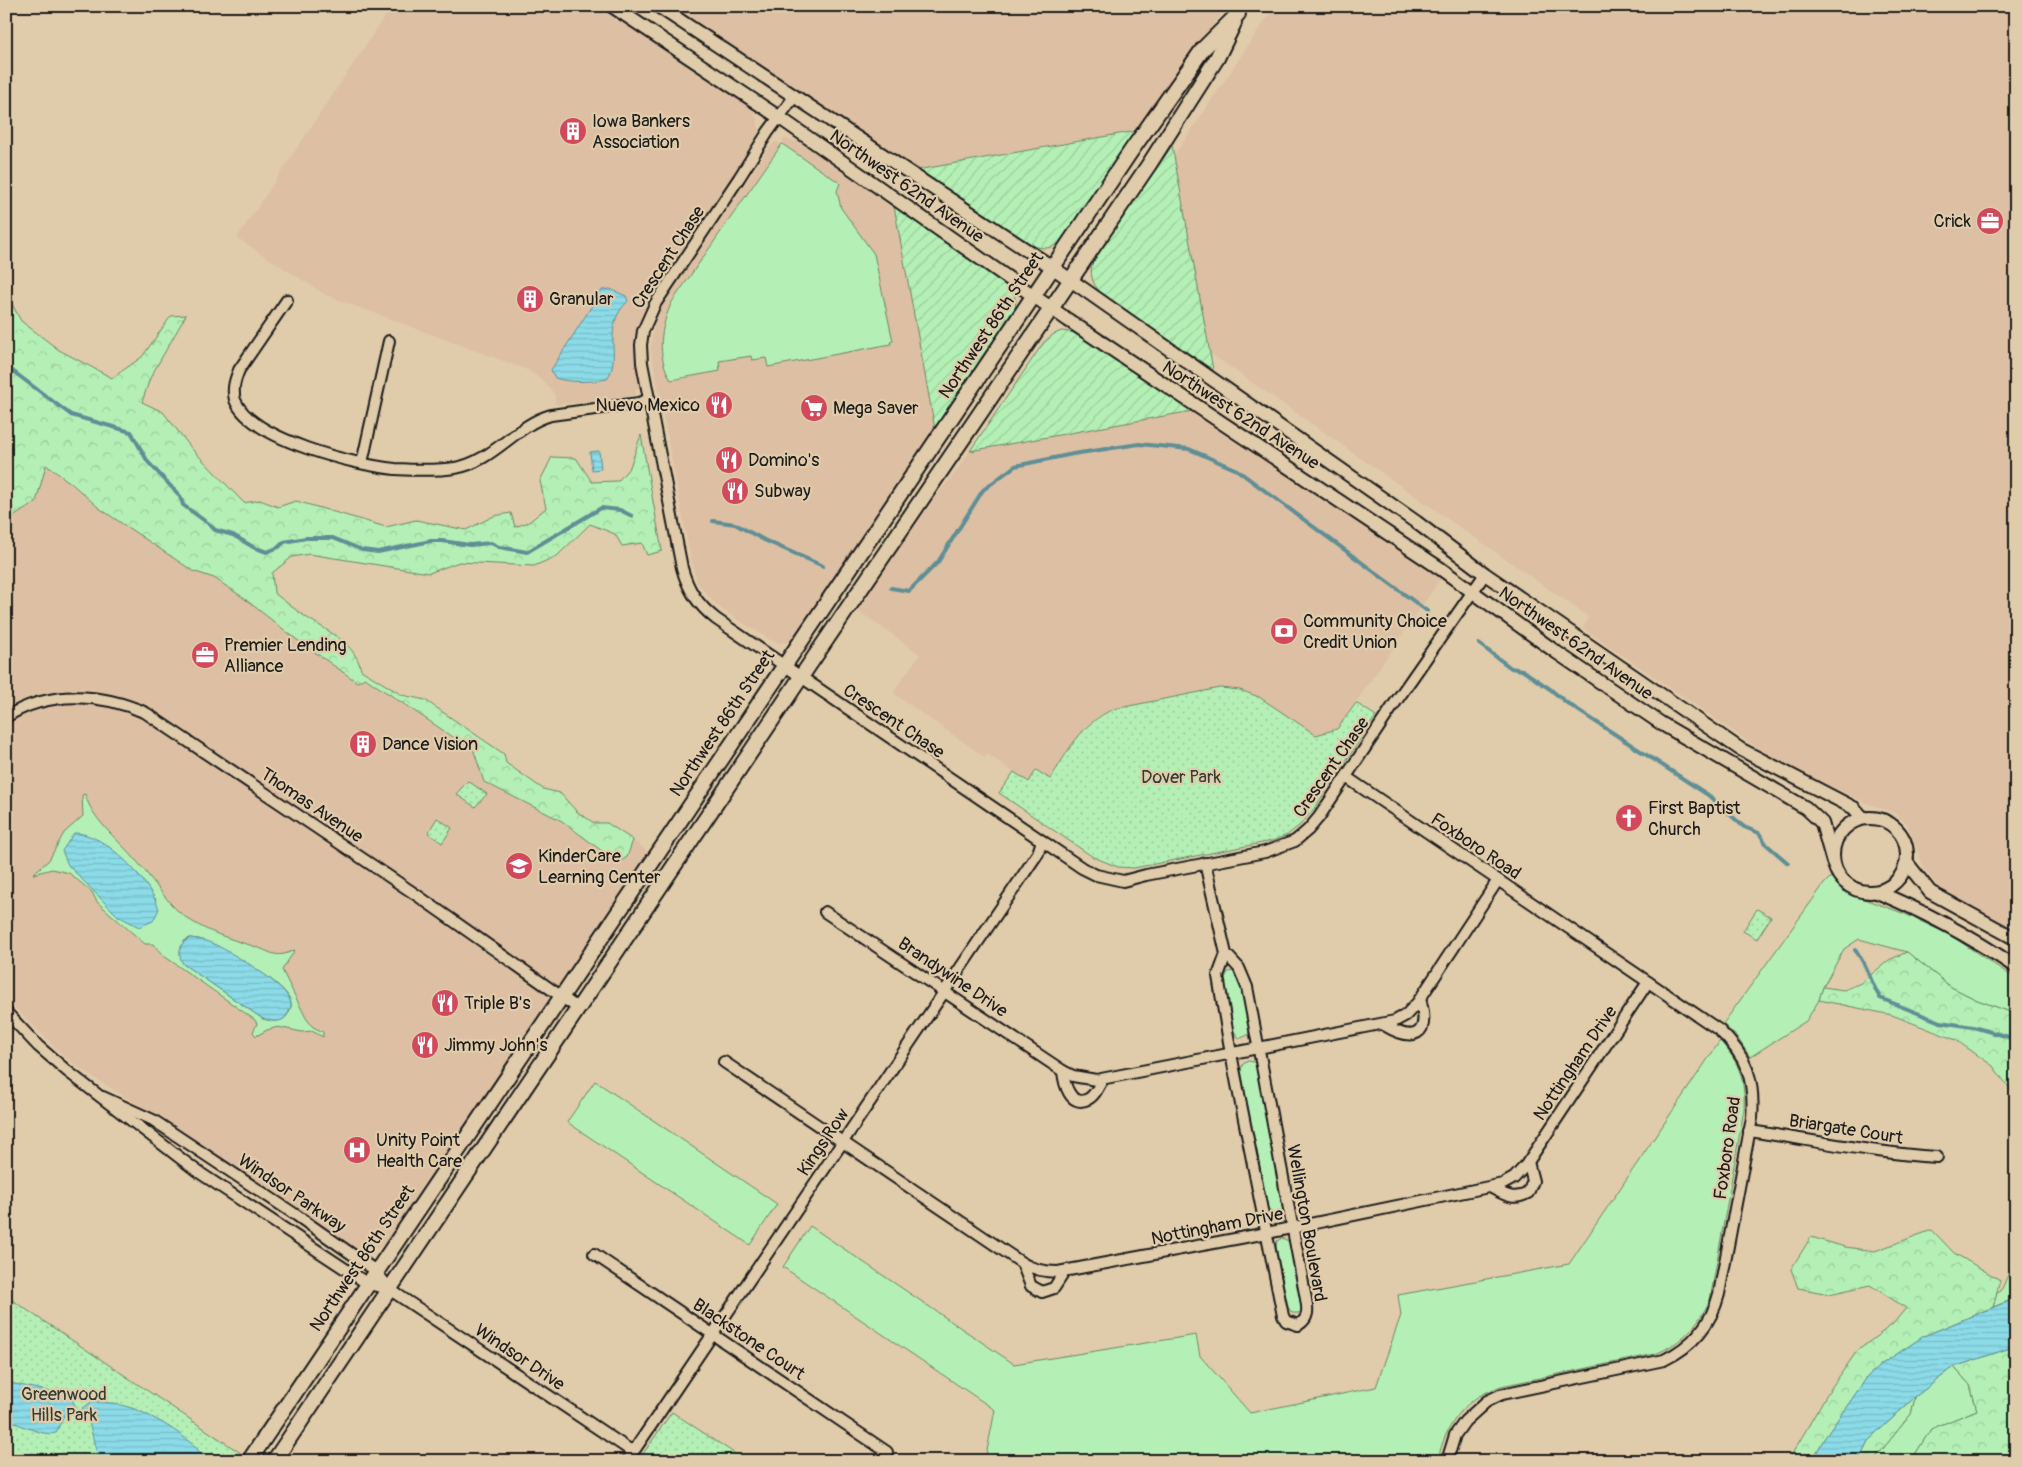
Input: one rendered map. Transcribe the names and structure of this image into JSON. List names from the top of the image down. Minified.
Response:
{"streets":{"main road":["Northwest 86th Street"],"street":["Northwest 62nd Avenue","Crescent Chase","Thomas Avenue","Foxboro Road","Brandywine Drive","Nottingham Drive","Briargate Court","Kings Row","Windsor Parkway","Wellington Boulevard","Blackstone Court","Windsor Drive"]},"crossings":[["Northwest 62nd Avenue","Crescent Chase"],["Northwest 62nd Avenue","Northwest 86th Street"],["Crescent Chase","Northwest 86th Street"],["Crescent Chase","Foxboro Road"],["Crescent Chase","Kings Row"],["Crescent Chase","Wellington Boulevard"],["Northwest 86th Street","Thomas Avenue"],["Northwest 86th Street","Windsor Parkway"],["Northwest 86th Street","Windsor Drive"],["Foxboro Road","Brandywine Drive"],["Foxboro Road","Nottingham Drive"],["Foxboro Road","Briargate Court"],["Brandywine Drive","Kings Row"],["Brandywine Drive","Wellington Boulevard"],["Nottingham Drive","Kings Row"],["Nottingham Drive","Wellington Boulevard"],["Kings Row","Blackstone Court"],["Kings Row","Windsor Drive"],["Windsor Parkway","Windsor Drive"]],"parks":["Dover Park","Greenwood Hills Park"],"places":{"building":["Iowa Bankers Association","Granular","Dance Vision"],"office":["Crick","Premier Lending Alliance"],"restaurant":["Nuevo Mexico","Domino's","Subway","Triple B's","Jimmy John's"],"supermarket":["Mega Saver"],"bank":["Community Choice Credit Union"],"church":["First Baptist Church"],"school or university":["KinderCare Learning Center"],"hospital":["Unity Point Health Care"]}}
